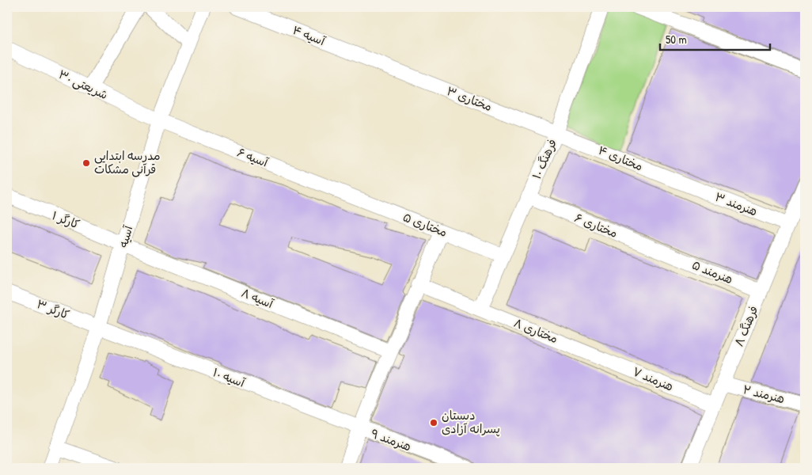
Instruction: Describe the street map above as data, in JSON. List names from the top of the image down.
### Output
{
  "streets": {
    "street": [
      "آسیه ۴",
      "شریعتی ۳۰",
      "مختاری ۳",
      "آسیه ۶",
      "مختاری ۴",
      "فرهنگ ۱۰",
      "هنرمند ۳",
      "کارگر ۱",
      "مختاری ۵",
      "مختاری ۶",
      "آسیه",
      "هنرمند ۵",
      "آسیه ۸",
      "کارگر ۳",
      "فرهنگ ۸",
      "مختاری ۸",
      "آسیه ۱۰",
      "هنرمند ۷",
      "هنرمند ۲",
      "هنرمند ۹"
    ]
  },
  "crossings": [
    ["آسیه ۴", "مختاری ۳"],
    ["شریعتی ۳۰", "آسیه ۶"],
    ["شریعتی ۳۰", "آسیه"],
    ["مختاری ۳", "مختاری ۴"],
    ["مختاری ۳", "فرهنگ ۱۰"],
    ["آسیه ۶", "مختاری ۵"],
    ["آسیه ۶", "آسیه"],
    ["مختاری ۴", "فرهنگ ۱۰"],
    ["مختاری ۴", "هنرمند ۳"],
    ["فرهنگ ۱۰", "مختاری ۵"],
    ["فرهنگ ۱۰", "مختاری ۶"],
    ["فرهنگ ۱۰", "مختاری ۸"],
    ["هنرمند ۳", "فرهنگ ۸"],
    ["کارگر ۱", "آسیه"],
    ["کارگر ۱", "آسیه ۸"],
    ["مختاری ۶", "هنرمند ۵"],
    ["آسیه", "آسیه ۸"],
    ["آسیه", "کارگر ۳"],
    ["آسیه", "آسیه ۱۰"],
    ["هنرمند ۵", "فرهنگ ۸"],
    ["کارگر ۳", "آسیه ۱۰"],
    ["فرهنگ ۸", "هنرمند ۷"],
    ["فرهنگ ۸", "هنرمند ۲"],
    ["مختاری ۸", "هنرمند ۷"],
    ["آسیه ۱۰", "هنرمند ۹"]
  ],
  "places": ["مدرسه ابتدایی قرآنی مشکات", "دبستان پسرانه آزادی"],
  "scale_bar": "50 m"
}
